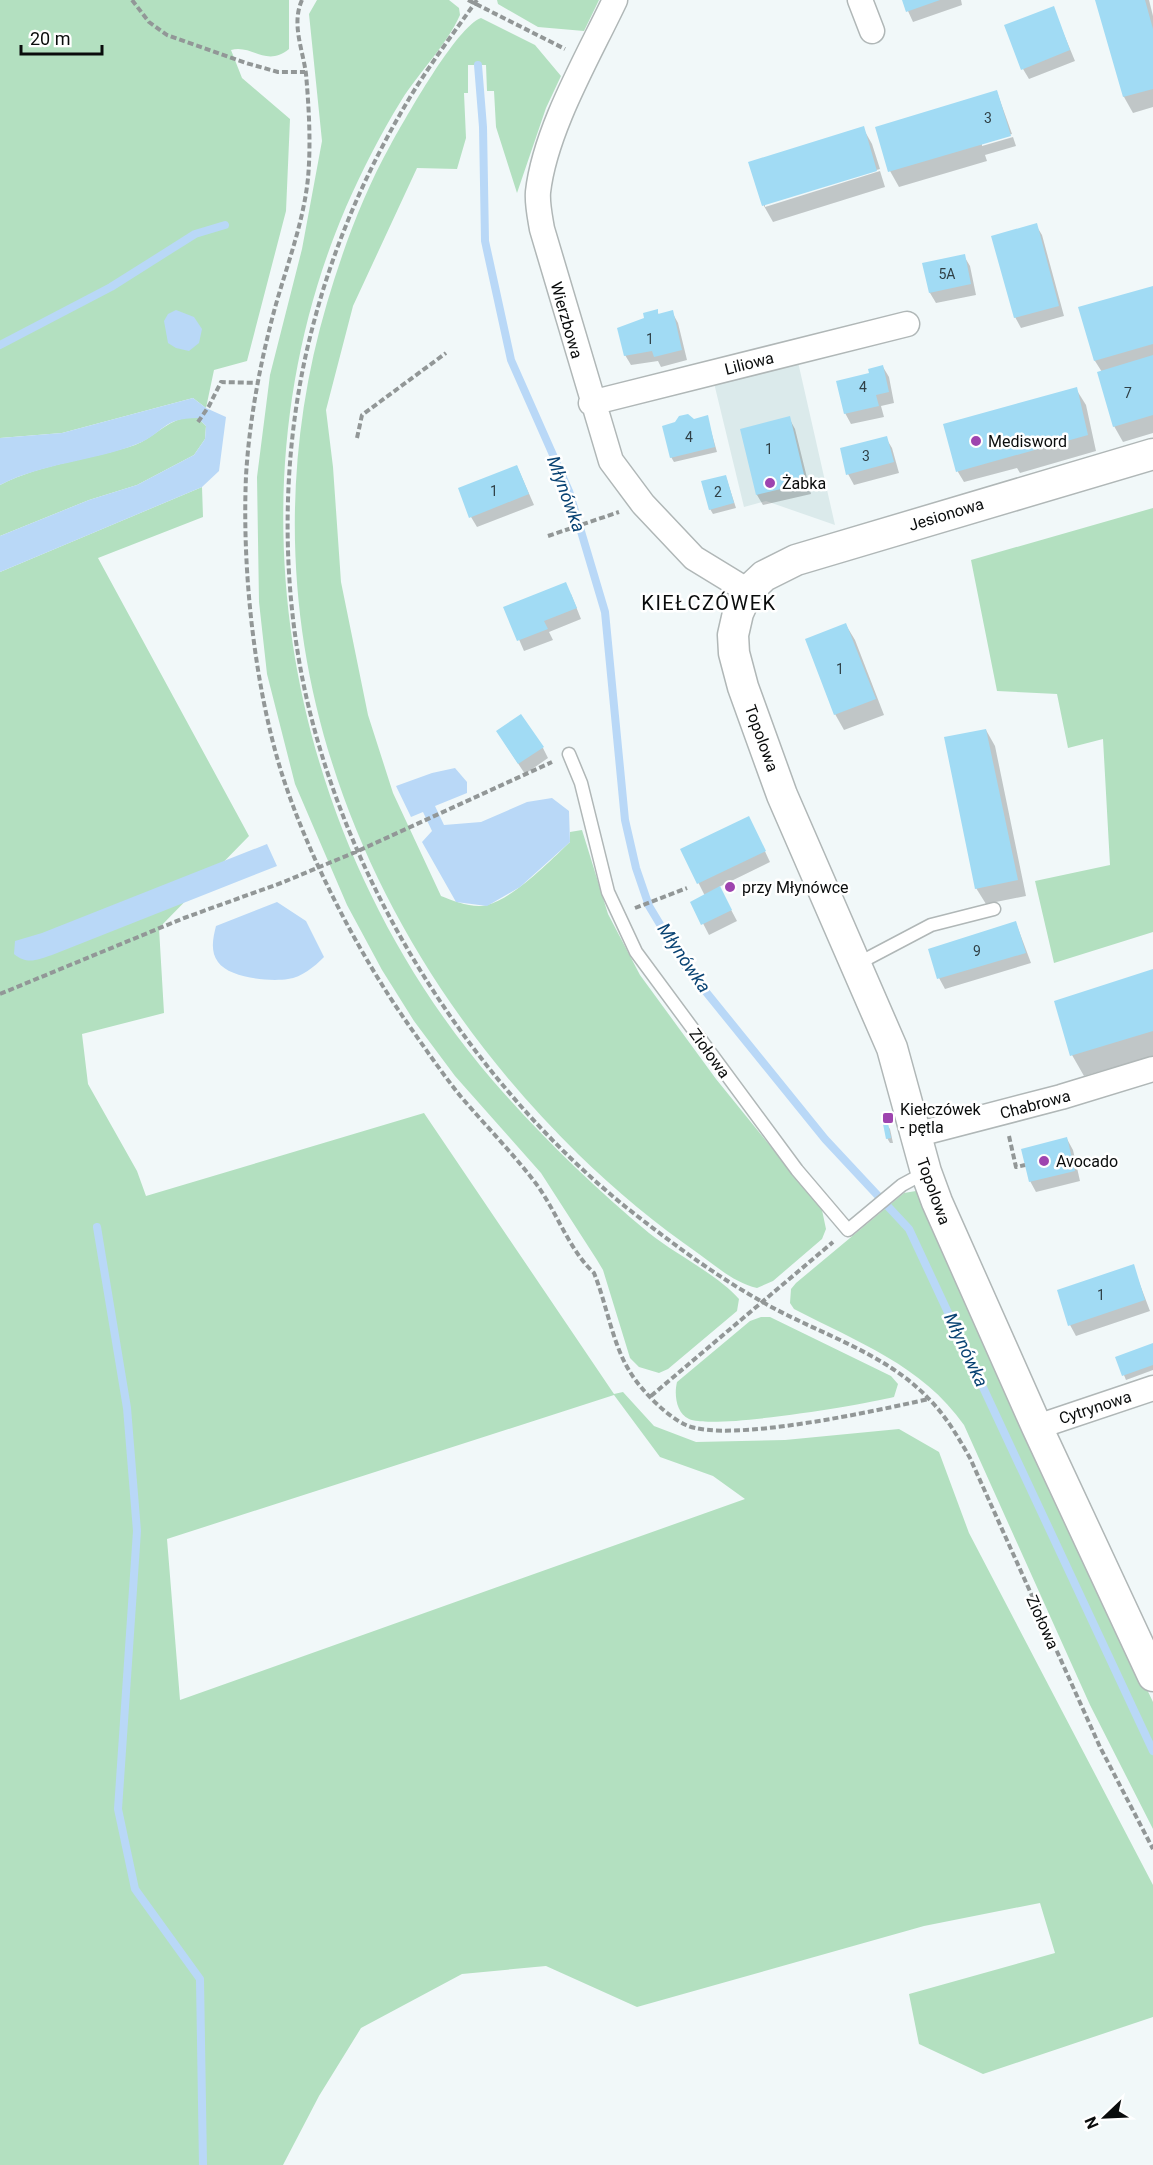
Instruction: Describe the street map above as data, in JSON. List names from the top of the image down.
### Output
{
  "streets": {
    "street": [
      "Wierzbowa",
      "Liliowa",
      "Jesionowa",
      "Topolowa",
      "Chabrowa",
      "Cytrynowa"
    ],
    "lane": ["Ziołowa"]
  },
  "crossings": [
    ["Wierzbowa", "Liliowa"],
    ["Wierzbowa", "Jesionowa"],
    ["Wierzbowa", "Topolowa"],
    ["Jesionowa", "Topolowa"],
    ["Topolowa", "Chabrowa"],
    ["Topolowa", "Cytrynowa"]
  ],
  "districts": ["KIEŁCZÓWEK"],
  "water": ["Młynówka"],
  "places": {
    "other": [
      "Medisword",
      "Żabka",
      "przy Młynówce",
      "Avocado"
    ],
    "transit": ["Kiełczówek - pętla"]
  },
  "house_numbers": [
    "3",
    "5A",
    "1",
    "4",
    "7",
    "4",
    "1",
    "3",
    "1",
    "2",
    "1",
    "9",
    "1"
  ],
  "scale_bar": "20 m",
  "north": "bottom left"
}
